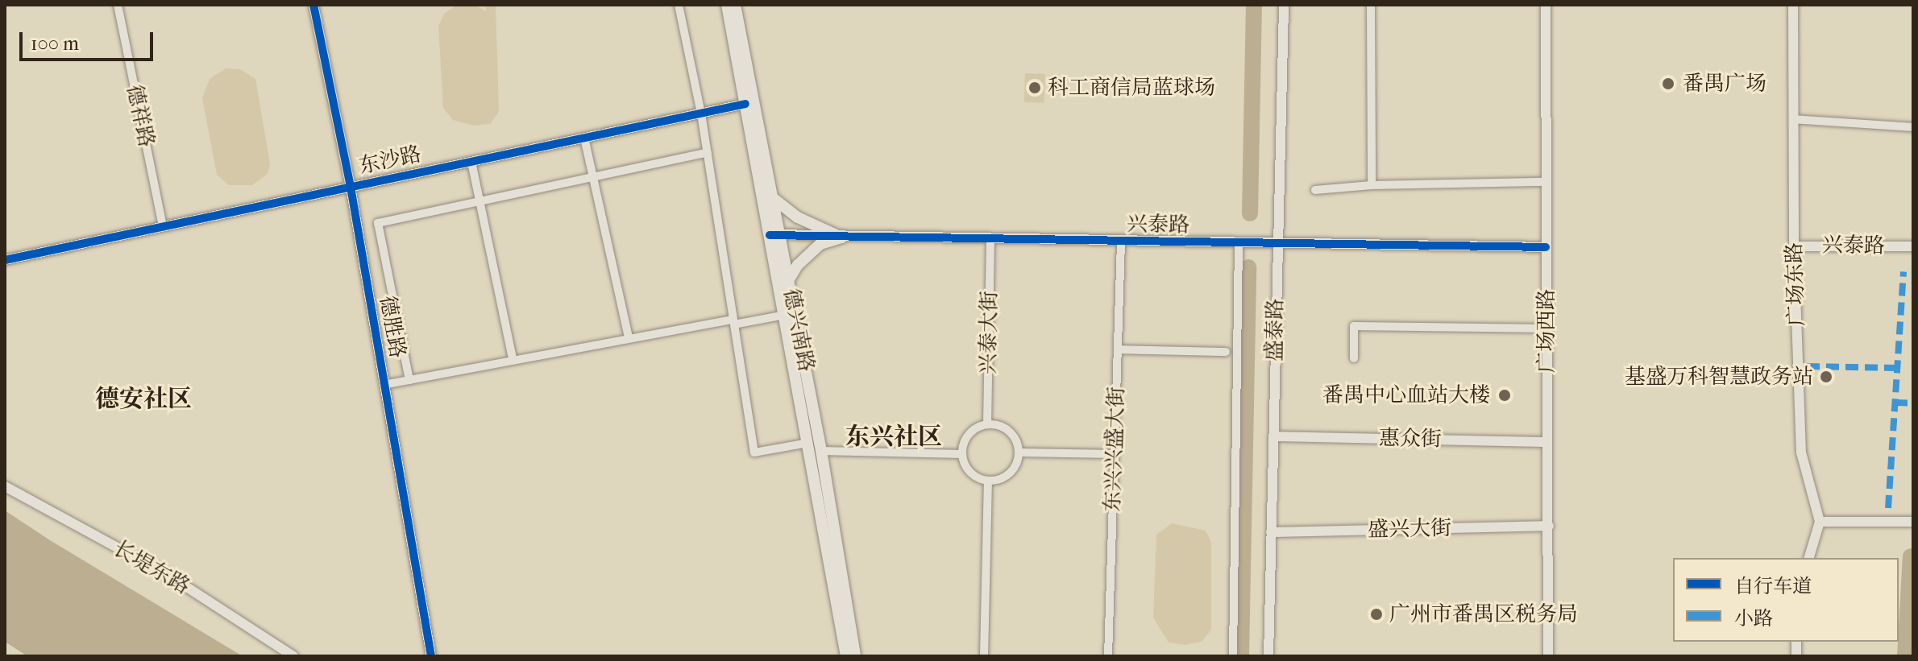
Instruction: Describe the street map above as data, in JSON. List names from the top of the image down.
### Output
{
  "streets": {
    "main road": ["德兴南路"],
    "street": [
      "德祥路",
      "东沙路",
      "兴泰路",
      "广场东路",
      "德胜路",
      "盛泰路",
      "广场西路",
      "兴泰大街",
      "惠众街",
      "东兴兴盛大街",
      "盛兴大街",
      "长堤东路"
    ]
  },
  "crossings": [
    ["德祥路", "东沙路"],
    ["东沙路", "德胜路"],
    ["东沙路", "德兴南路"],
    ["兴泰路", "广场东路"],
    ["兴泰路", "德兴南路"],
    ["兴泰路", "盛泰路"],
    ["兴泰路", "广场西路"],
    ["兴泰路", "兴泰大街"],
    ["兴泰路", "东兴兴盛大街"],
    ["盛泰路", "惠众街"],
    ["盛泰路", "盛兴大街"],
    ["广场西路", "惠众街"],
    ["广场西路", "盛兴大街"]
  ],
  "districts": ["德安社区", "东兴社区"],
  "places": [
    "番禺广场",
    "科工商信局蓝球场",
    "基盛万科智慧政务站",
    "番禺中心血站大楼",
    "广州市番禺区税务局"
  ],
  "legend": ["自行车道", "小路"],
  "scale_bar": "100 m"
}
